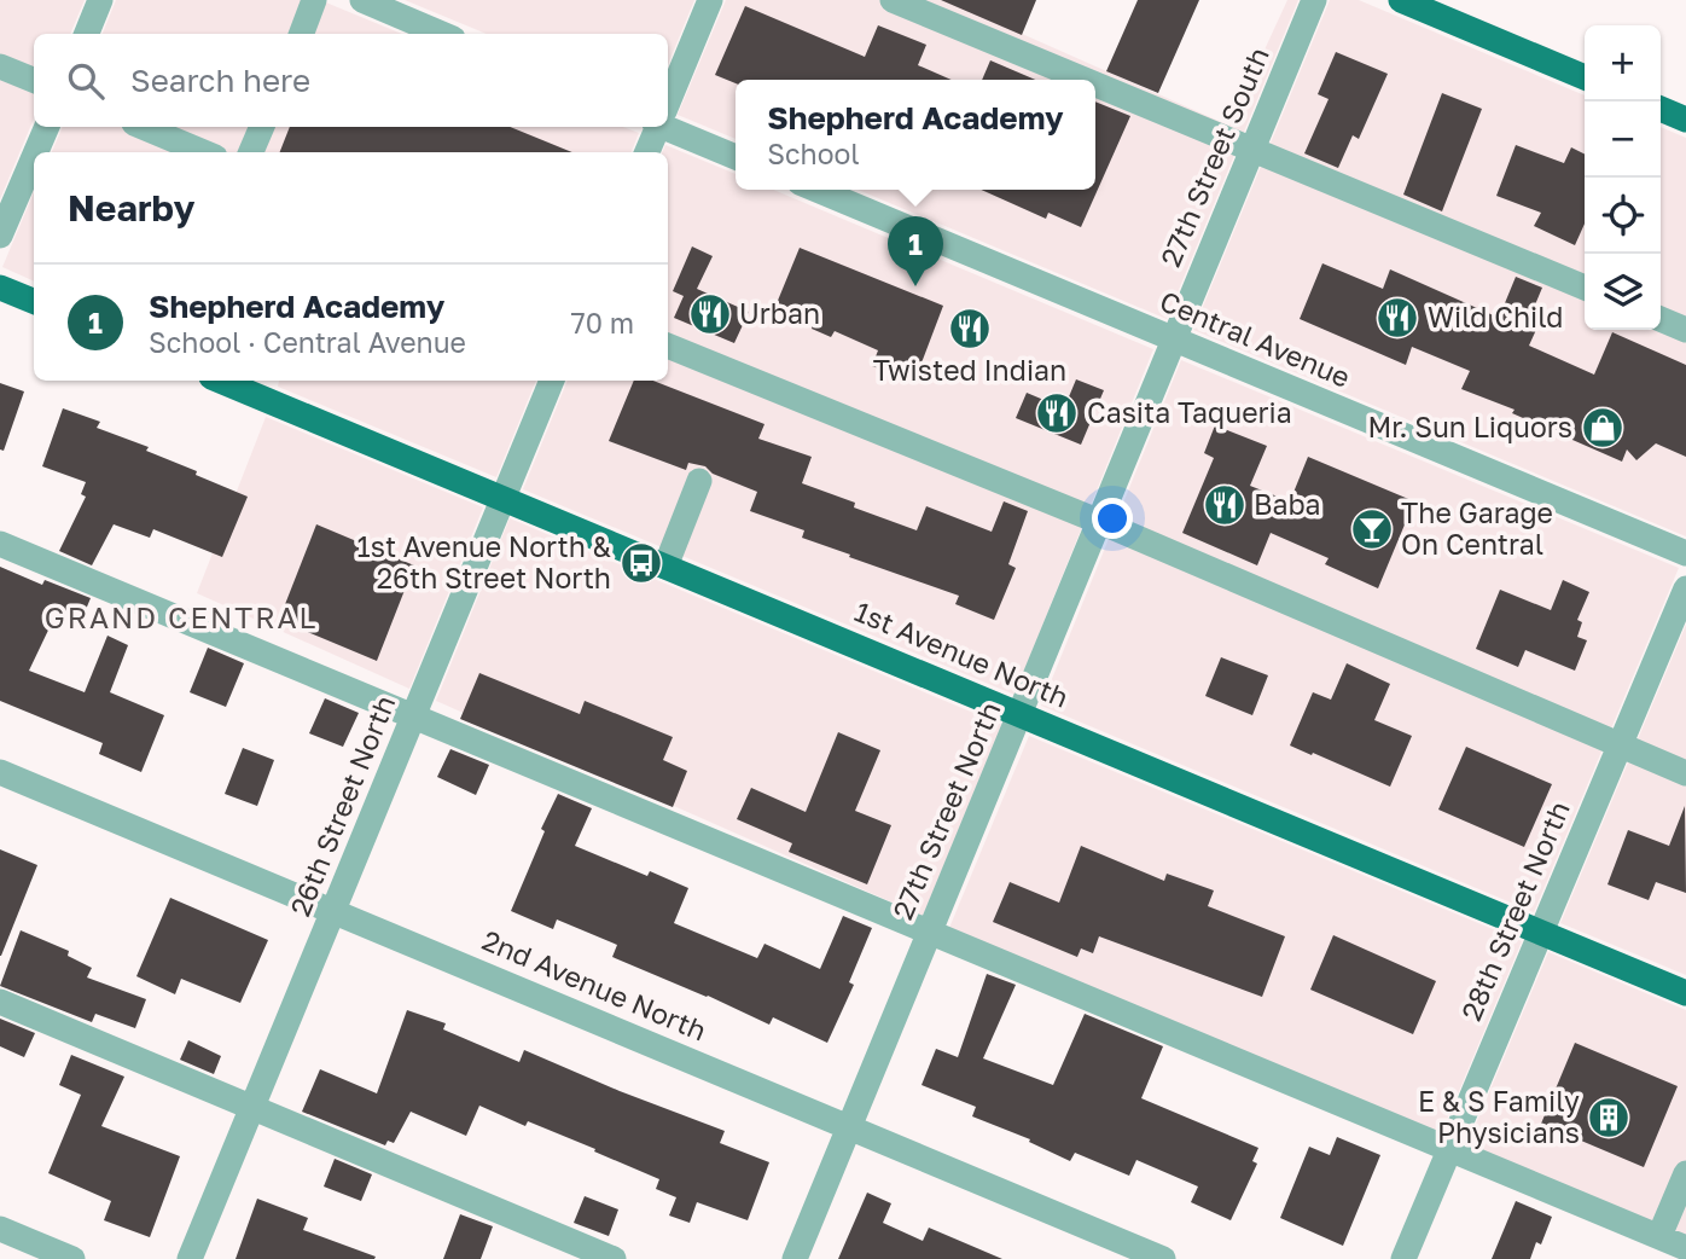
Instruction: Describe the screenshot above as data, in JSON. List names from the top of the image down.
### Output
{
  "streets": {
    "main road": ["1st Avenue North"],
    "street": [
      "27th Street South",
      "Central Avenue",
      "26th Street North",
      "27th Street North",
      "28th Street North",
      "2nd Avenue North"
    ]
  },
  "crossings": [
    ["27th Street South", "Central Avenue"],
    ["27th Street South", "27th Street North"],
    ["Central Avenue", "27th Street North"],
    ["1st Avenue North", "26th Street North"],
    ["1st Avenue North", "27th Street North"],
    ["1st Avenue North", "28th Street North"],
    ["26th Street North", "2nd Avenue North"],
    ["27th Street North", "2nd Avenue North"]
  ],
  "districts": ["GRAND CENTRAL"],
  "places": {
    "restaurant": [
      "Urban",
      "Wild Child",
      "Twisted Indian",
      "Casita Taqueria",
      "Baba"
    ],
    "shop": ["Mr. Sun Liquors"],
    "bar": ["The Garage On Central"],
    "bus stop": ["1st Avenue North & 26th Street North"],
    "building": ["E & S Family Physicians"]
  },
  "page": {
    "map_buttons": ["+", "−"],
    "search": "Search here",
    "popup": ["Shepherd Academy", "School"],
    "heading": "Nearby",
    "pins": "1",
    "list": [
      {
        "mark": "1",
        "name": "Shepherd Academy",
        "note": "School · Central Avenue",
        "value": "70 m"
      }
    ]
  }
}
